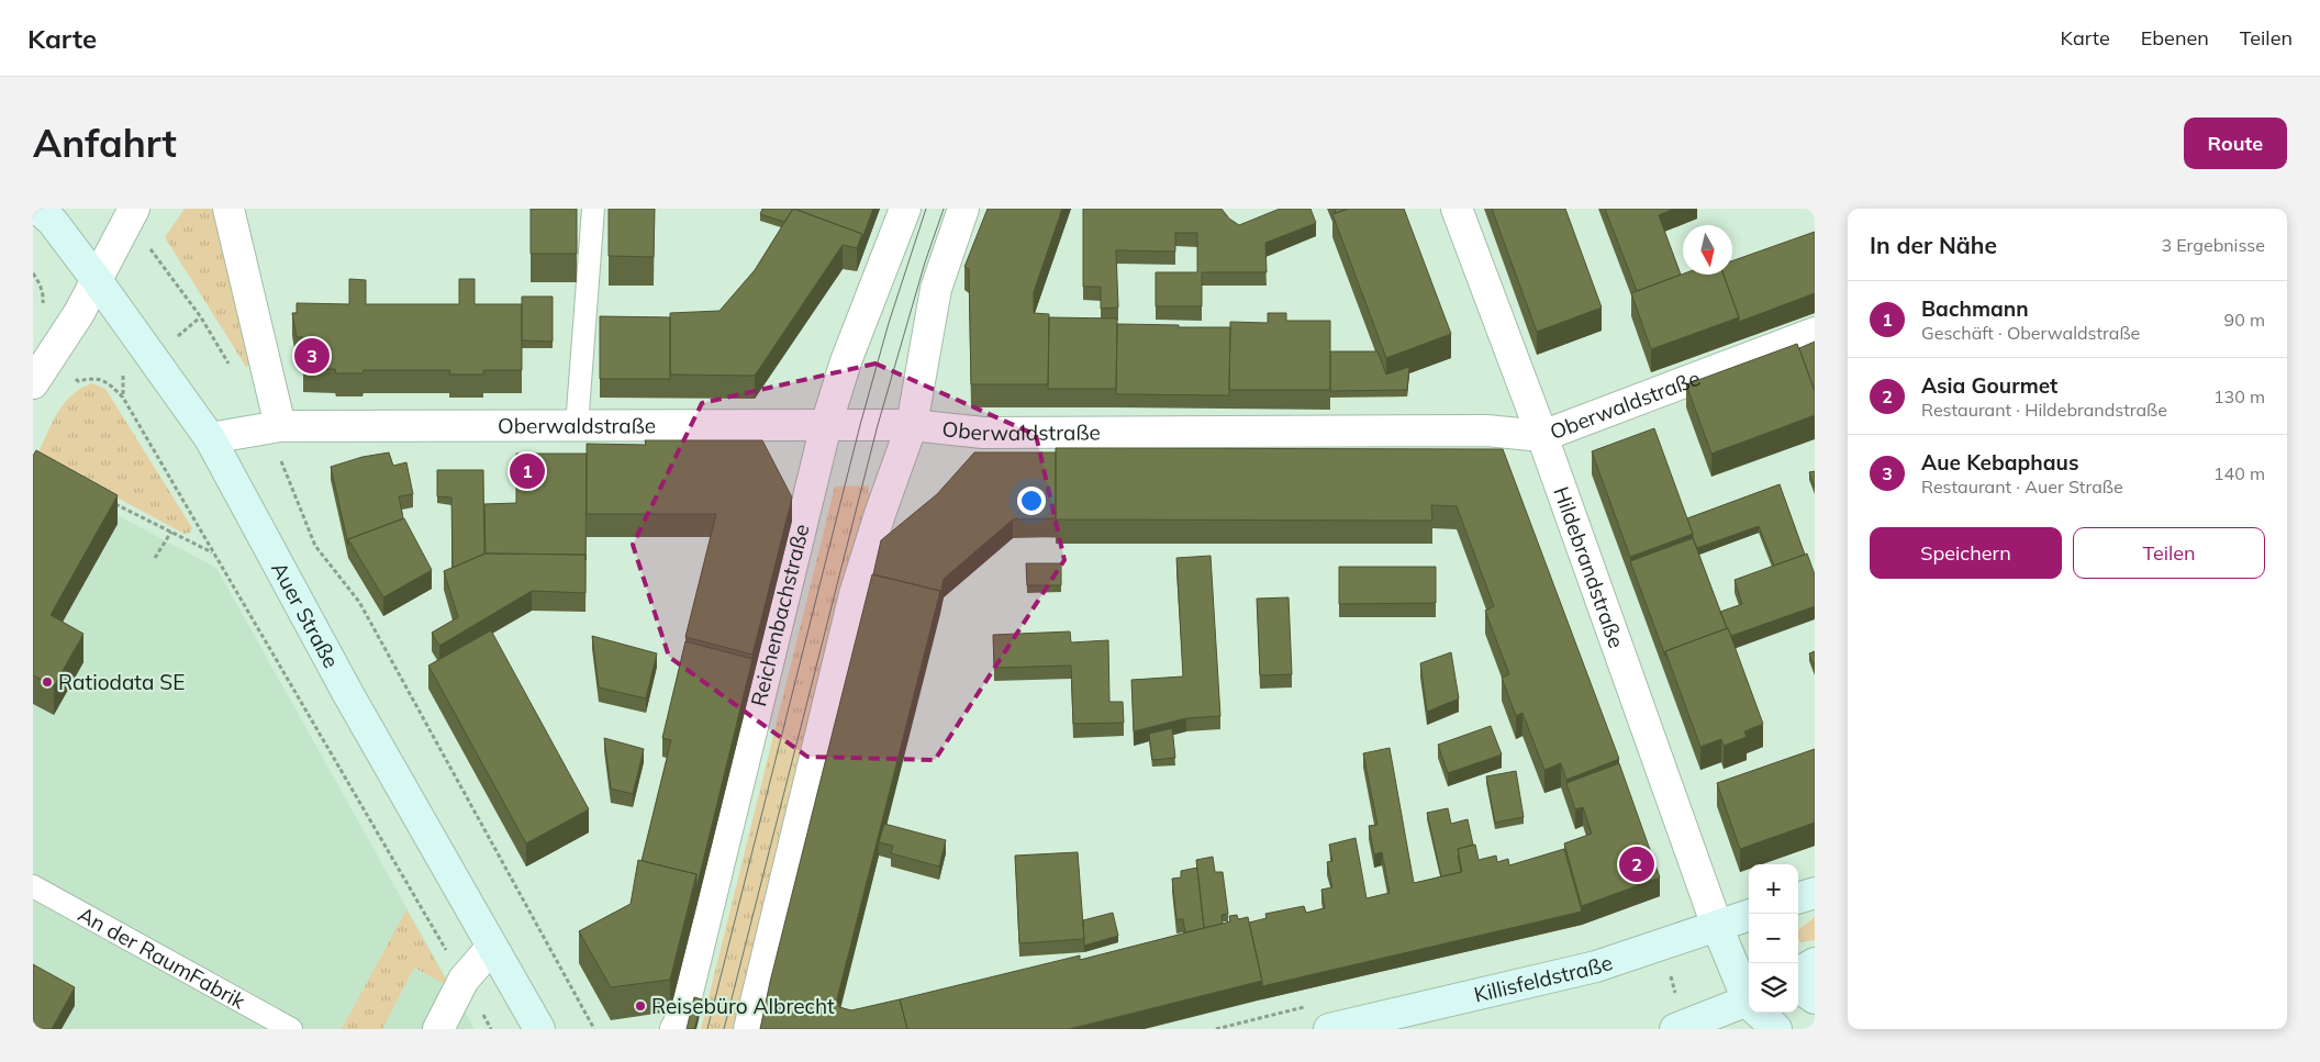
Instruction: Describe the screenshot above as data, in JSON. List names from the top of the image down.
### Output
{
  "streets": {
    "main road": ["Auer Straße", "Killisfeldstraße"],
    "street": ["Oberwaldstraße", "Hildebrandstraße", "Reichenbachstraße"],
    "lane": ["An der RaumFabrik"]
  },
  "crossings": [
    ["Oberwaldstraße", "Hildebrandstraße"],
    ["Oberwaldstraße", "Auer Straße"],
    ["Oberwaldstraße", "Reichenbachstraße"],
    ["Hildebrandstraße", "Killisfeldstraße"]
  ],
  "places": ["Ratiodata SE", "Reisebüro Albrecht"],
  "north": "bottom",
  "page": {
    "header": "Karte",
    "nav": ["Karte", "Ebenen", "Teilen"],
    "buttons": [
      "Route",
      ["Speichern", "Teilen"]
    ],
    "title": "Anfahrt",
    "heading": ["In der Nähe", "3 Ergebnisse"],
    "list": [
      {
        "mark": "1",
        "name": "Bachmann",
        "note": "Geschäft · Oberwaldstraße",
        "value": "90 m"
      },
      {
        "mark": "2",
        "name": "Asia Gourmet",
        "note": "Restaurant · Hildebrandstraße",
        "value": "130 m"
      },
      {
        "mark": "3",
        "name": "Aue Kebaphaus",
        "note": "Restaurant · Auer Straße",
        "value": "140 m"
      }
    ],
    "pins": ["3", "1", "2"],
    "map_buttons": ["+", "−"]
  }
}
